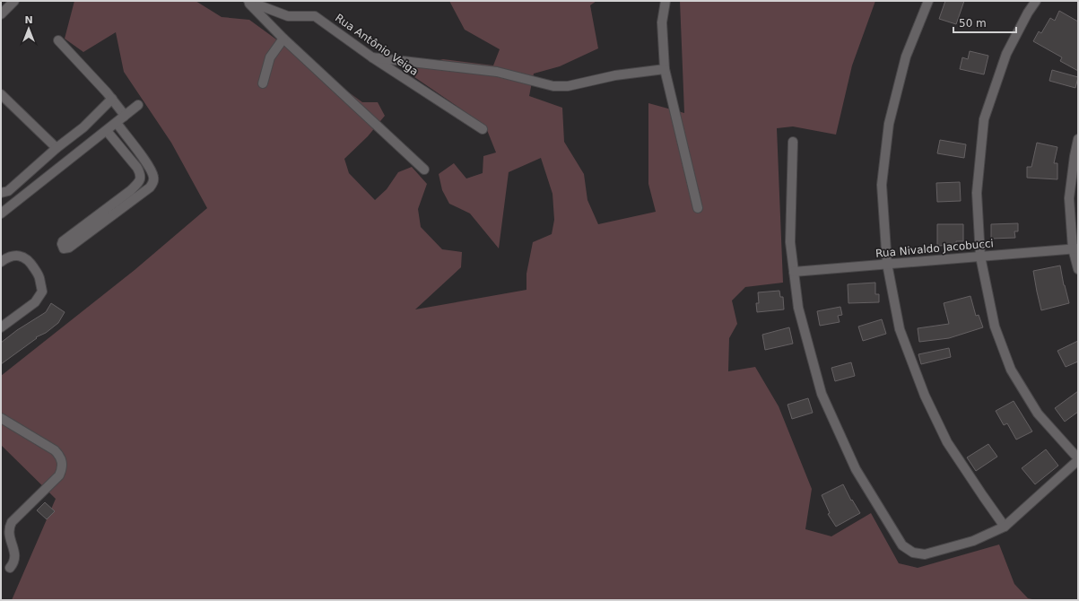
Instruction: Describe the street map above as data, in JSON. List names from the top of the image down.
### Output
{
  "streets": {
    "street": ["Rua Antônio Veiga", "Rua Nivaldo Jacobucci"]
  },
  "scale_bar": "50 m",
  "north": "top"
}
